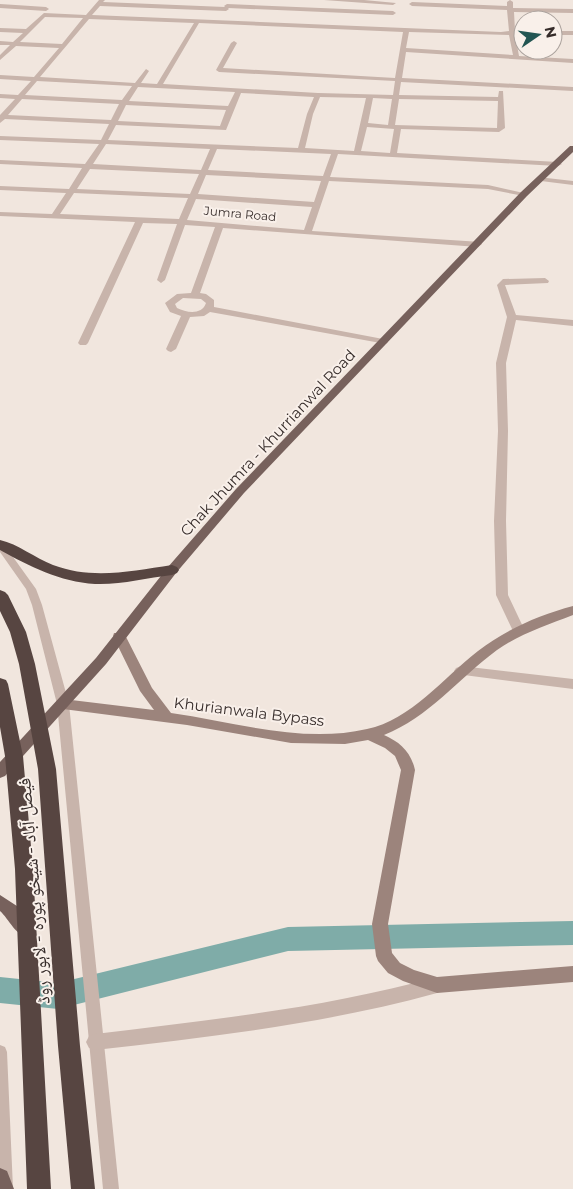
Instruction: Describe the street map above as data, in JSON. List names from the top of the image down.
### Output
{
  "streets": {
    "highway": ["فیصل آباد - شیخو پورہ - لاہور روڈ"],
    "main road": ["Chak Jhumra - Khurrianwal Road", "Khurianwala Bypass"],
    "street": ["Jumra Road"]
  },
  "crossings": [
    ["Jumra Road", "Chak Jhumra - Khurrianwal Road"],
    ["Chak Jhumra - Khurrianwal Road", "Khurianwala Bypass"],
    ["Chak Jhumra - Khurrianwal Road", "فیصل آباد - شیخو پورہ - لاہور روڈ"]
  ],
  "north": "right"
}
